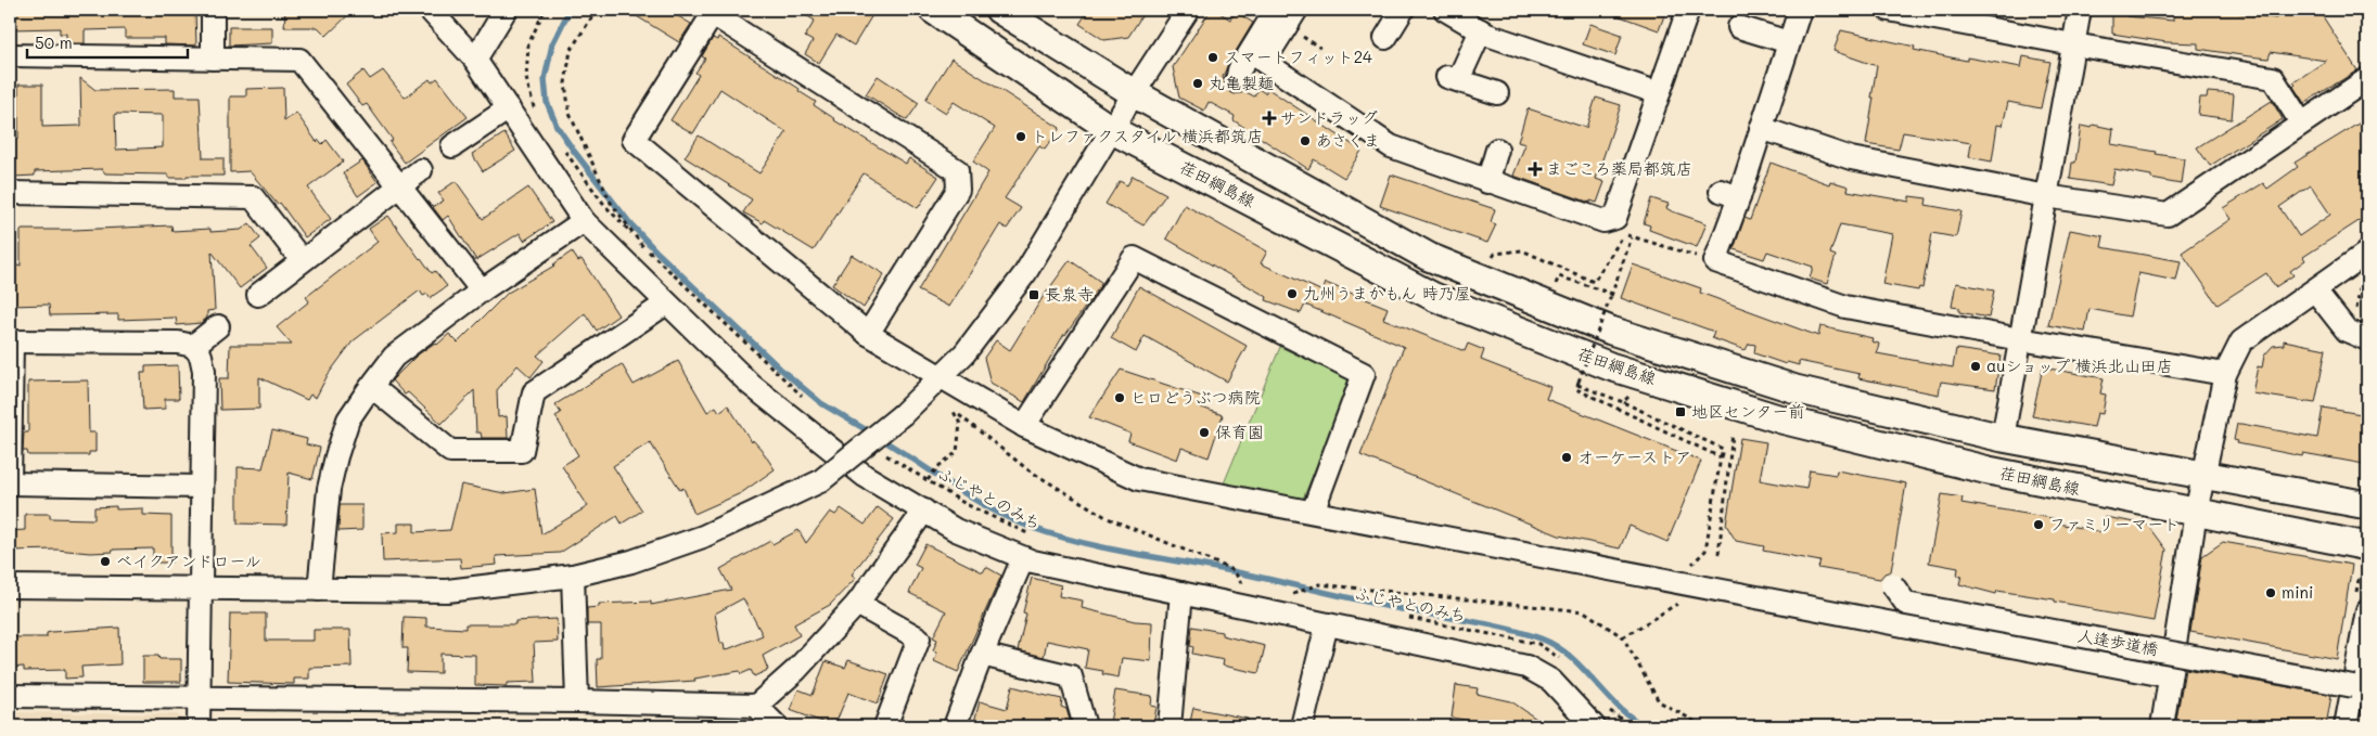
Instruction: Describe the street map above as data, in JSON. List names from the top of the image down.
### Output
{
  "streets": {
    "main road": ["荏田綱島線"],
    "street": ["人逢歩道橋"],
    "path": ["ふじやとのみち"]
  },
  "places": {
    "other": [
      "スマートフィット24",
      "丸亀製麺",
      "トレファクスタイル 横浜都筑店",
      "あさくま",
      "九州うまかもん 時乃屋",
      "auショップ 横浜北山田店",
      "ヒロどうぶつ病院",
      "保育園",
      "オーケーストア",
      "ファミリーマート",
      "ベイクアンドロール",
      "mini"
    ],
    "health": ["サンドラッグ", "まごころ薬局都筑店"],
    "transit": ["長泉寺", "地区センター前"]
  },
  "scale_bar": "50 m"
}
